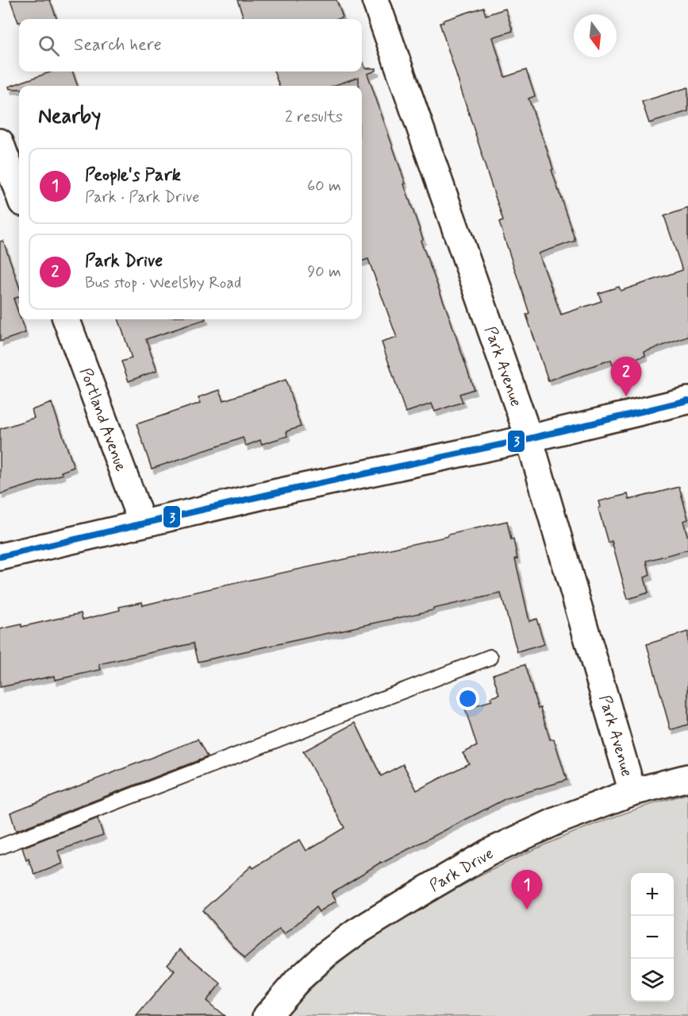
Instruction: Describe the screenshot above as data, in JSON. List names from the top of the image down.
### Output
{
  "streets": {
    "main road": ["Park Avenue", "Portland Avenue", "Park Drive"]
  },
  "crossings": [
    ["Park Avenue", "Park Drive"]
  ],
  "lines": ["transit line 3"],
  "north": "bottom",
  "page": {
    "search": "Search here",
    "heading": ["Nearby", "2 results"],
    "list": [
      {
        "mark": "1",
        "name": "People's Park",
        "note": "Park · Park Drive",
        "value": "60 m"
      },
      {
        "mark": "2",
        "name": "Park Drive",
        "note": "Bus stop · Weelsby Road",
        "value": "90 m"
      }
    ],
    "pins": ["2", "1"],
    "map_buttons": ["+", "−"]
  }
}
